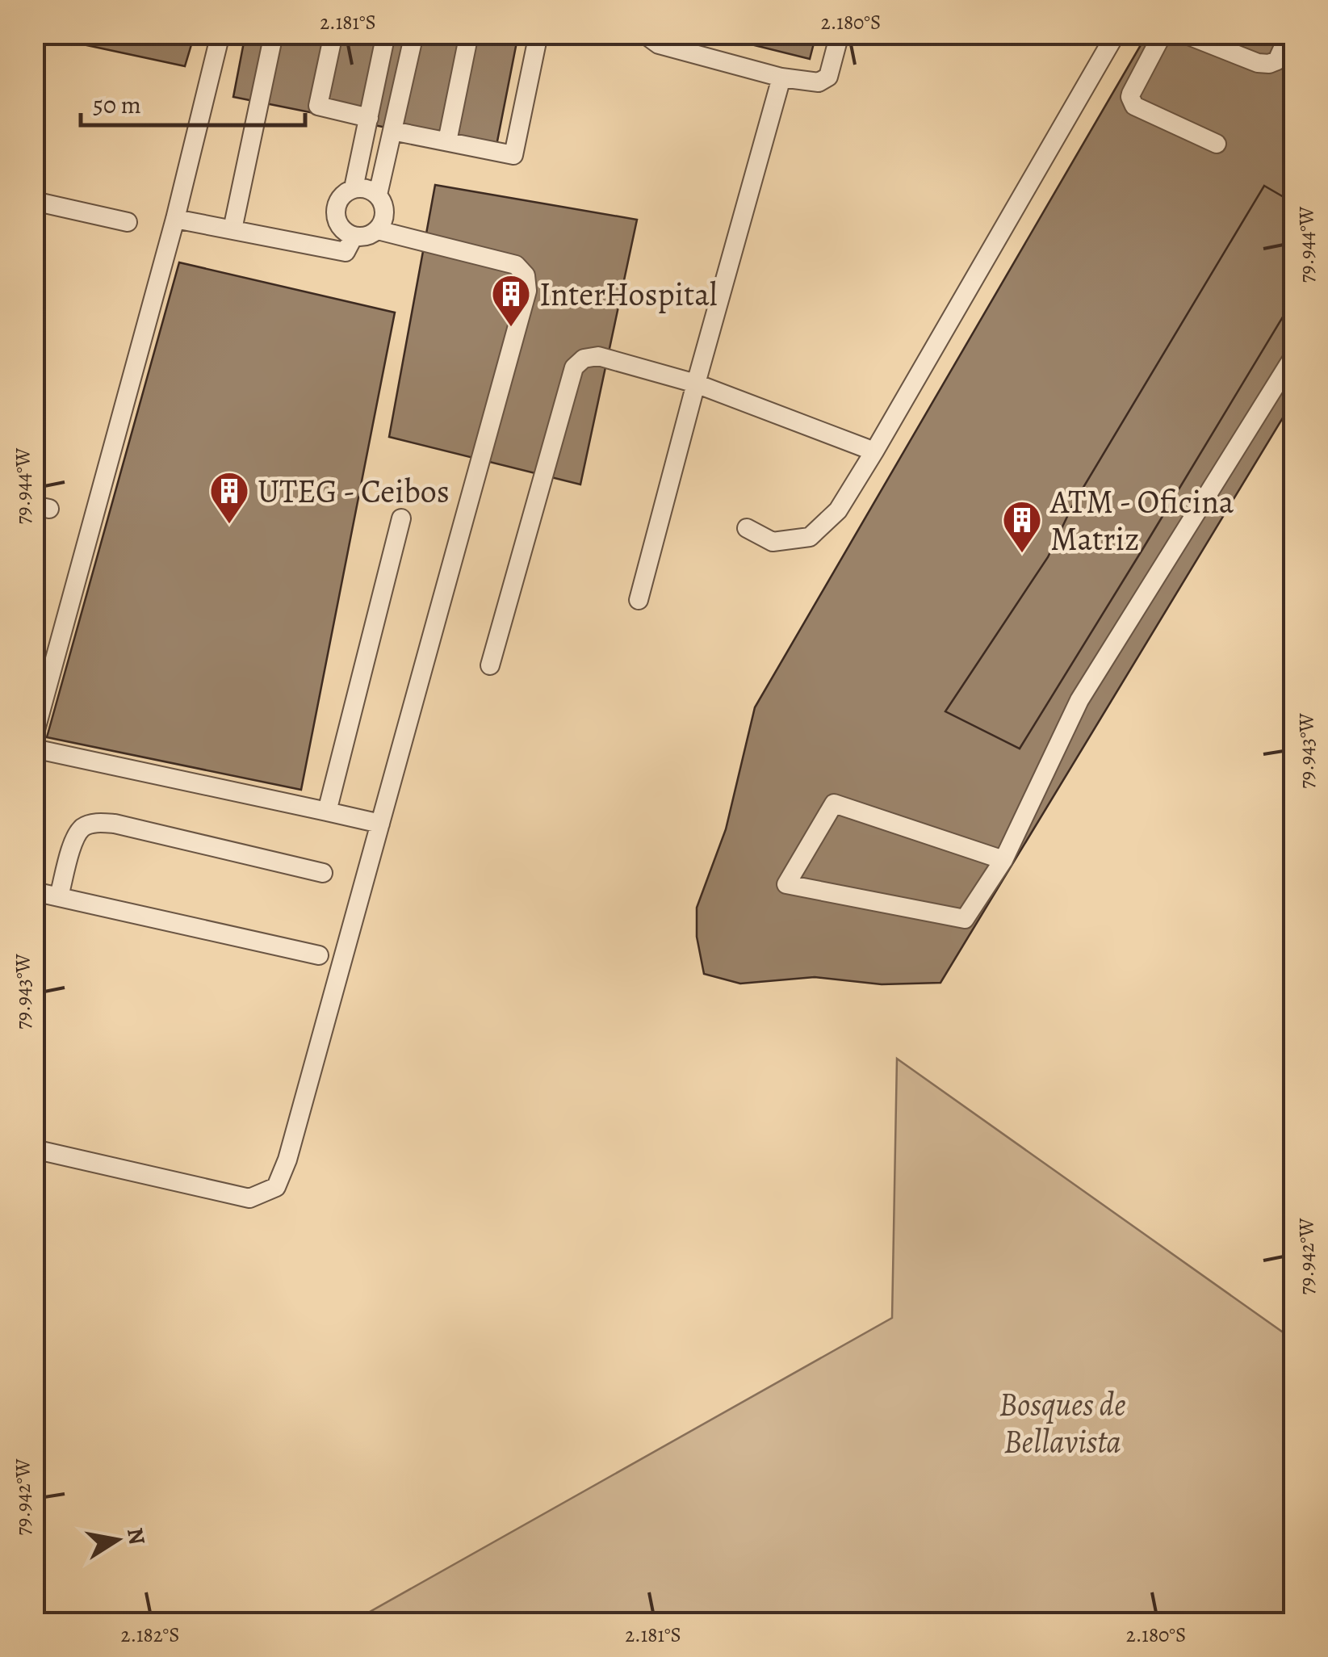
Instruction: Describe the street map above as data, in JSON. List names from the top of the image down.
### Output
{
  "parks": ["Bosques de Bellavista"],
  "places": {
    "building": ["InterHospital", "UTEG - Ceibos", "ATM - Oficina Matriz"]
  },
  "scale_bar": "50 m",
  "north": "right",
  "coordinates": [
    "2.181°S",
    "2.180°S",
    "79.944°W",
    "79.943°W",
    "79.942°W",
    "2.182°S"
  ]
}
